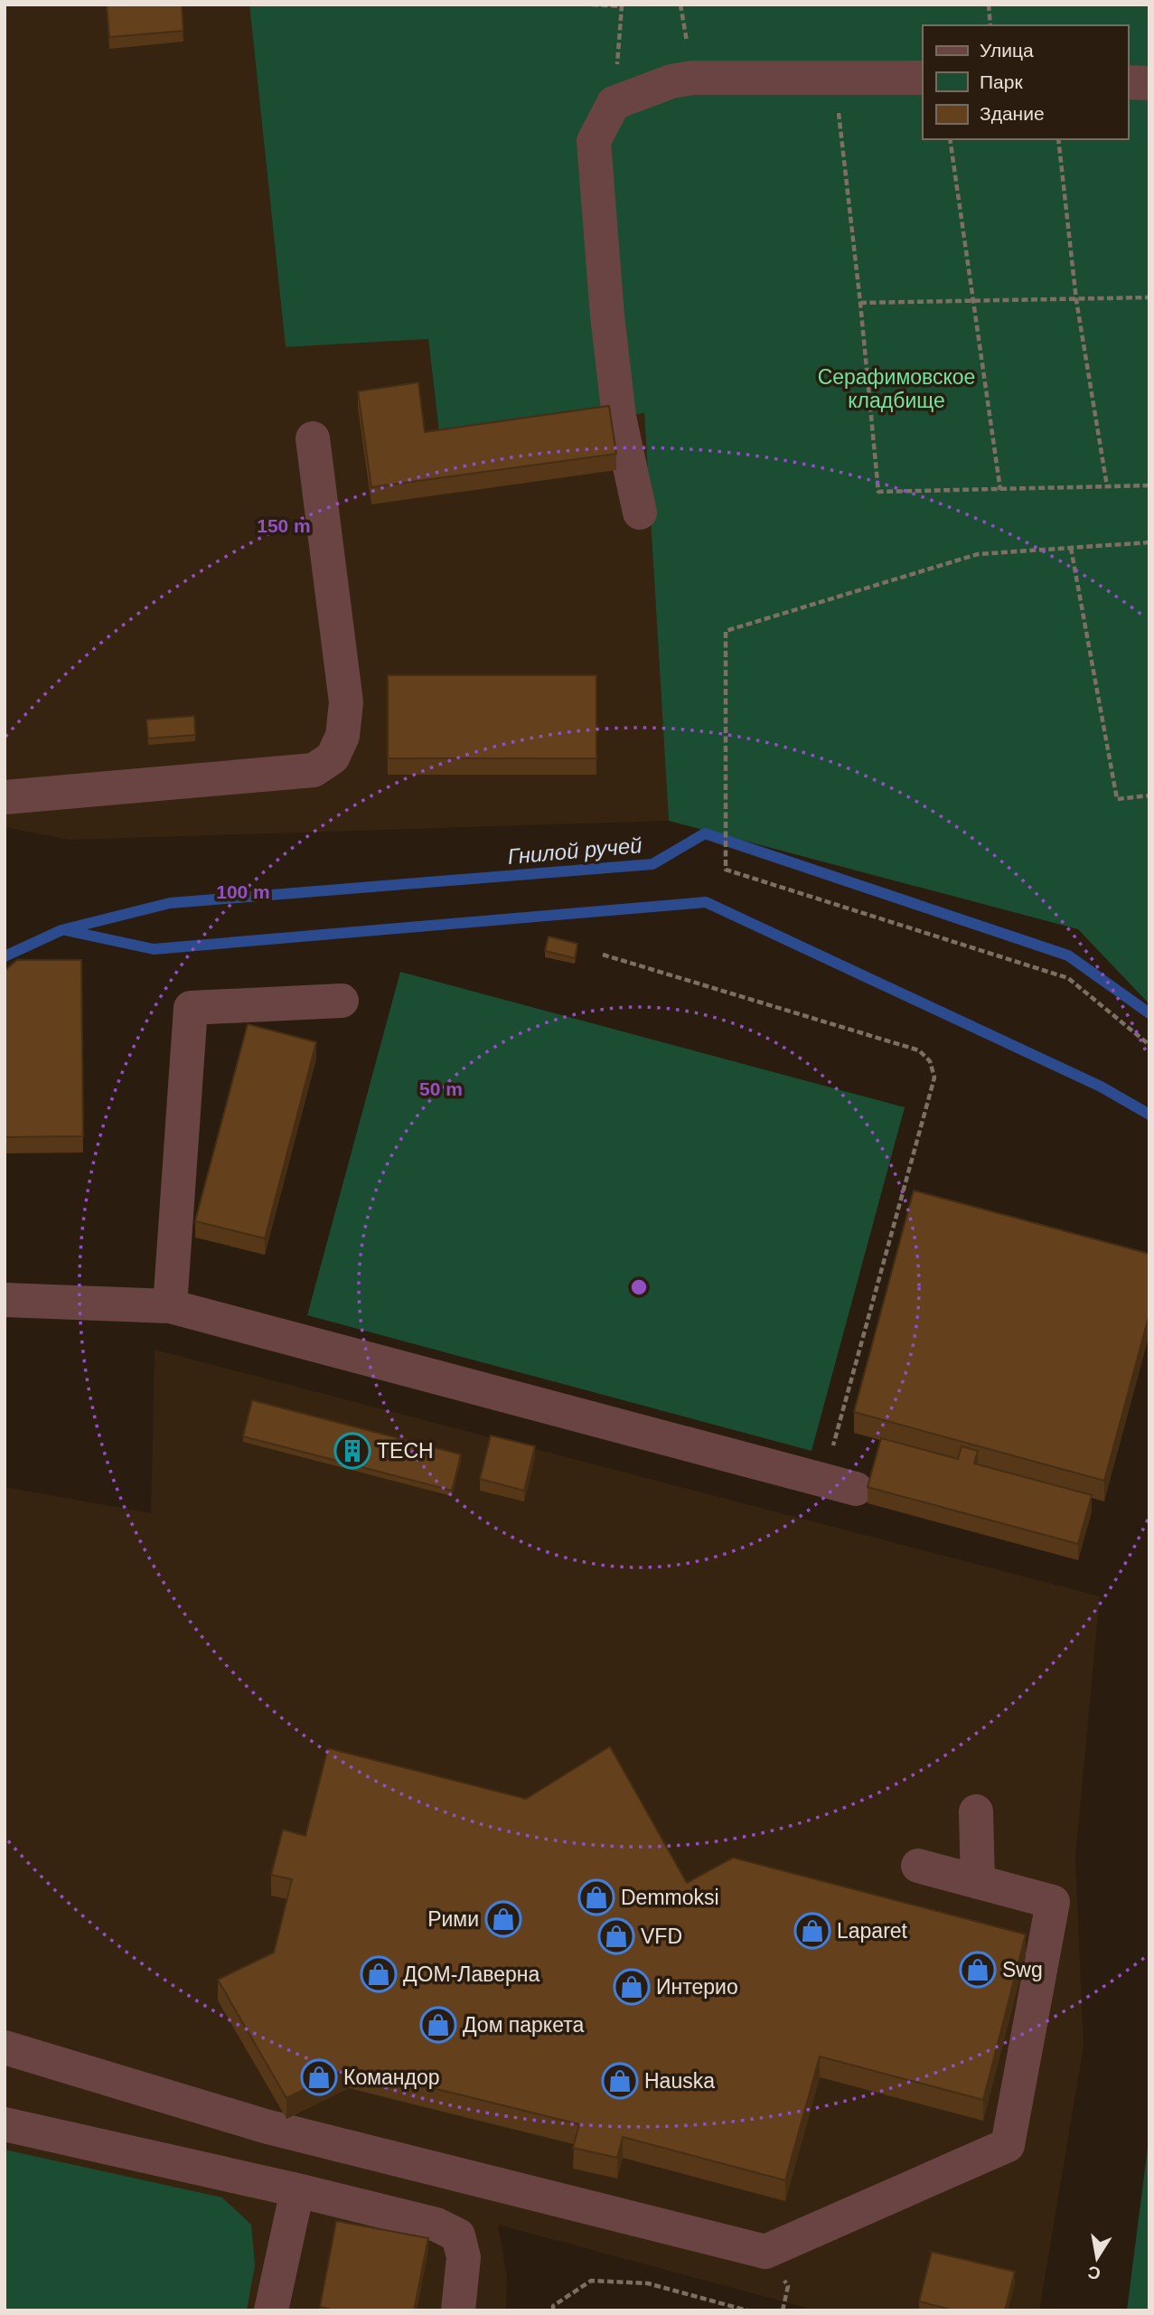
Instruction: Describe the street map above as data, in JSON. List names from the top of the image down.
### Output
{
  "water": ["Гнилой ручей"],
  "parks": ["Серафимовское кладбище"],
  "places": {
    "building": ["TECH"],
    "shop": [
      "Demmoksi",
      "Рими",
      "Laparet",
      "VFD",
      "Swg",
      "ДОМ-Лаверна",
      "Интерио",
      "Дом паркета",
      "Командор",
      "Hauska"
    ]
  },
  "legend": ["Улица", "Парк", "Здание"],
  "north": "bottom",
  "rings": ["150 m", "100 m", "50 m"]
}
